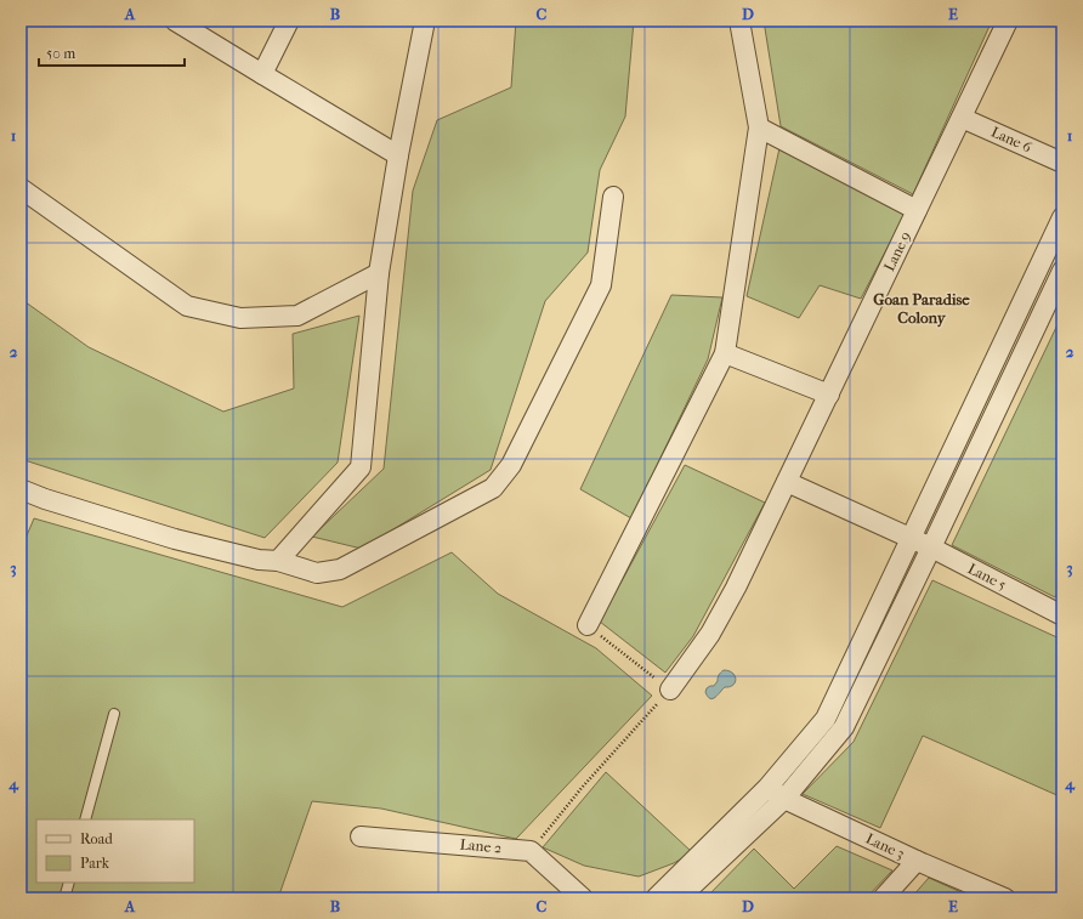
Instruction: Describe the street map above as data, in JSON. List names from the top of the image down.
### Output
{
  "streets": {
    "street": [
      "Lane 6",
      "Lane 9",
      "Lane 5",
      "Lane 2",
      "Lane 3"
    ]
  },
  "crossings": [
    ["Lane 6", "Lane 9"]
  ],
  "districts": ["Goan Paradise Colony"],
  "legend": ["Road", "Park"],
  "scale_bar": "50 m",
  "grid": {
    "columns": [
      "A",
      "B",
      "C",
      "D",
      "E"
    ],
    "rows": [
      "1",
      "2",
      "3",
      "4"
    ]
  }
}
